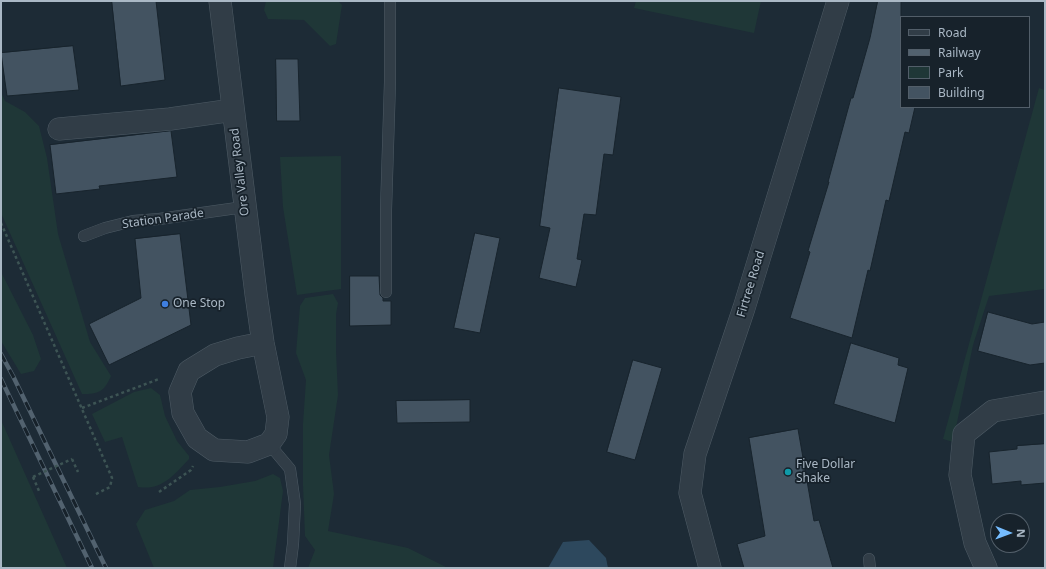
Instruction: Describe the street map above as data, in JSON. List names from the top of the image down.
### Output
{
  "streets": {
    "street": ["Ore Valley Road", "Firtree Road"],
    "lane": ["Station Parade"]
  },
  "crossings": [
    ["Ore Valley Road", "Station Parade"]
  ],
  "places": ["One Stop", "Five Dollar Shake"],
  "legend": [
    "Road",
    "Railway",
    "Park",
    "Building"
  ],
  "north": "right"
}
